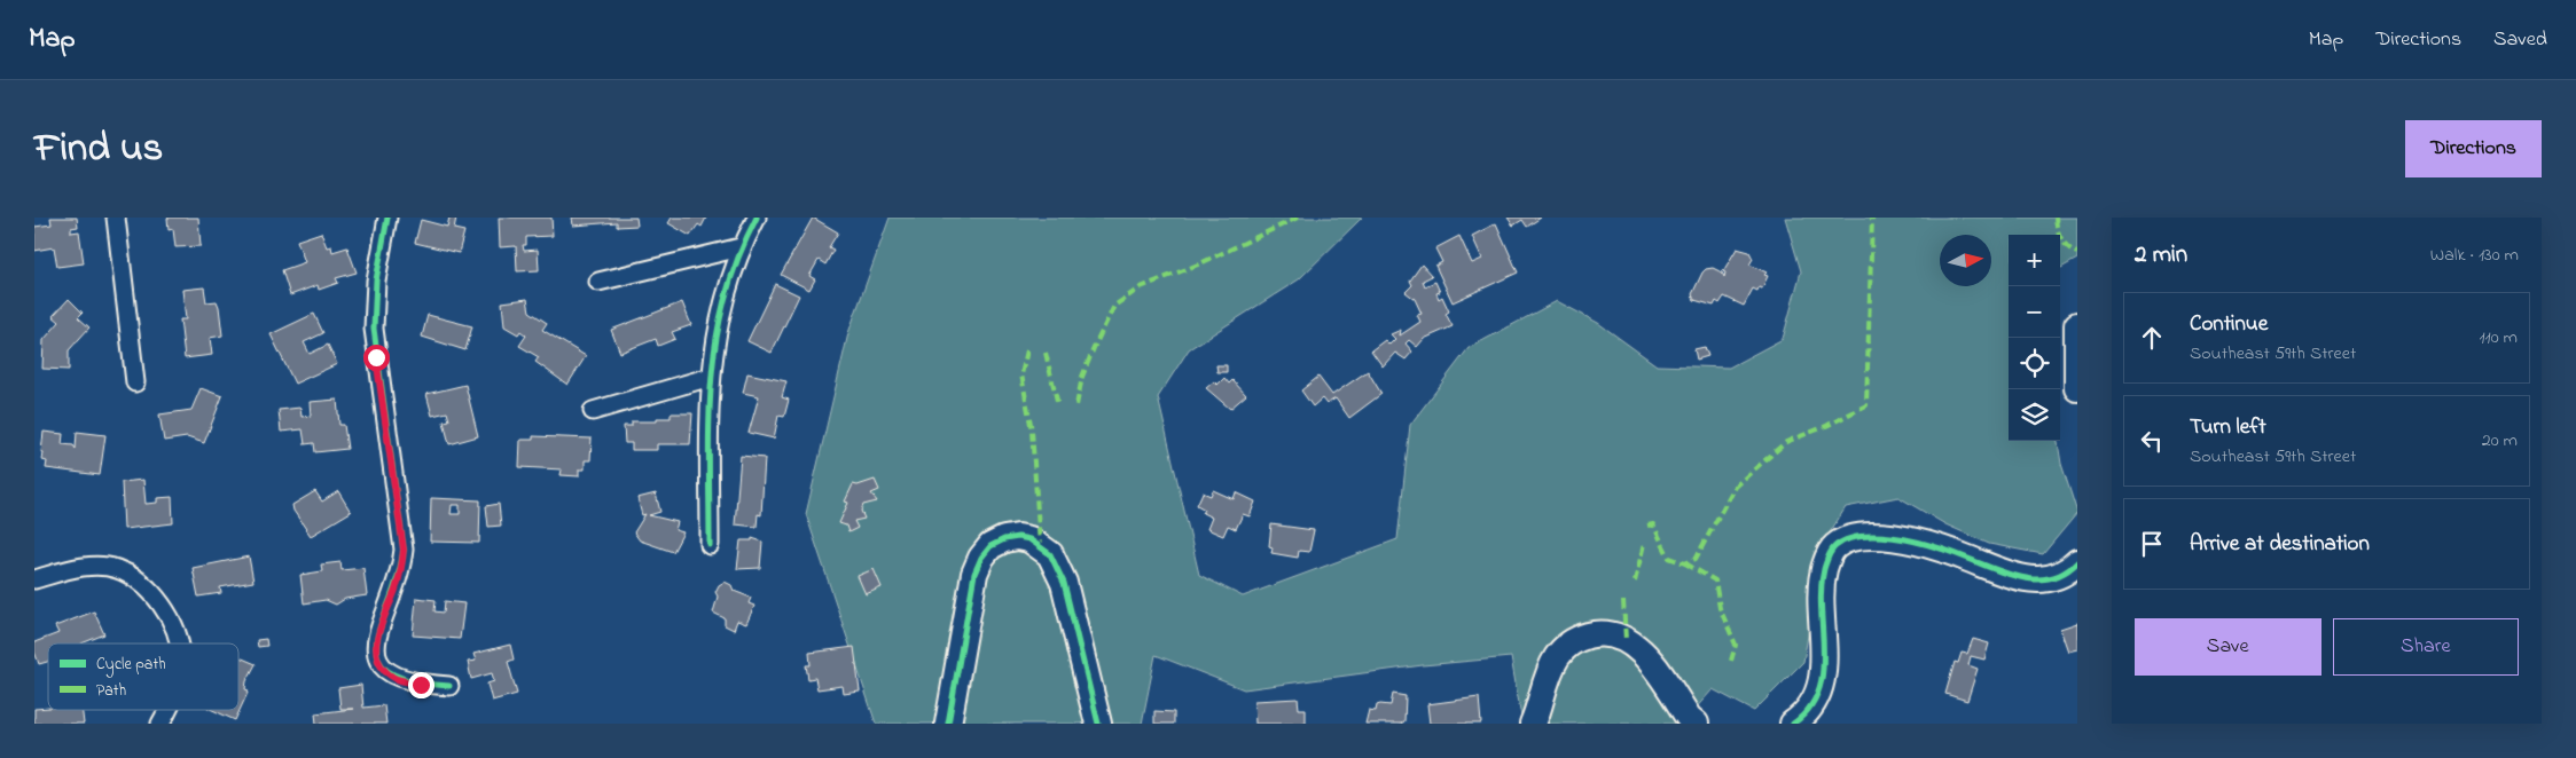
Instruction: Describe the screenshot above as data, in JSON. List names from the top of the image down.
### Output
{
  "legend": ["Cycle path", "Path"],
  "north": "right",
  "page": {
    "header": "Map",
    "nav": ["Map", "Directions", "Saved"],
    "title": "Find us",
    "buttons": [
      "Directions",
      ["Save", "Share"]
    ],
    "heading": ["2 min", "Walk · 130 m"],
    "map_buttons": ["+", "−"],
    "list": [
      ["Continue", "Southeast 59th Street", "110 m"],
      ["Turn left", "Southeast 59th Street", "20 m"],
      "Arrive at destination"
    ]
  }
}
